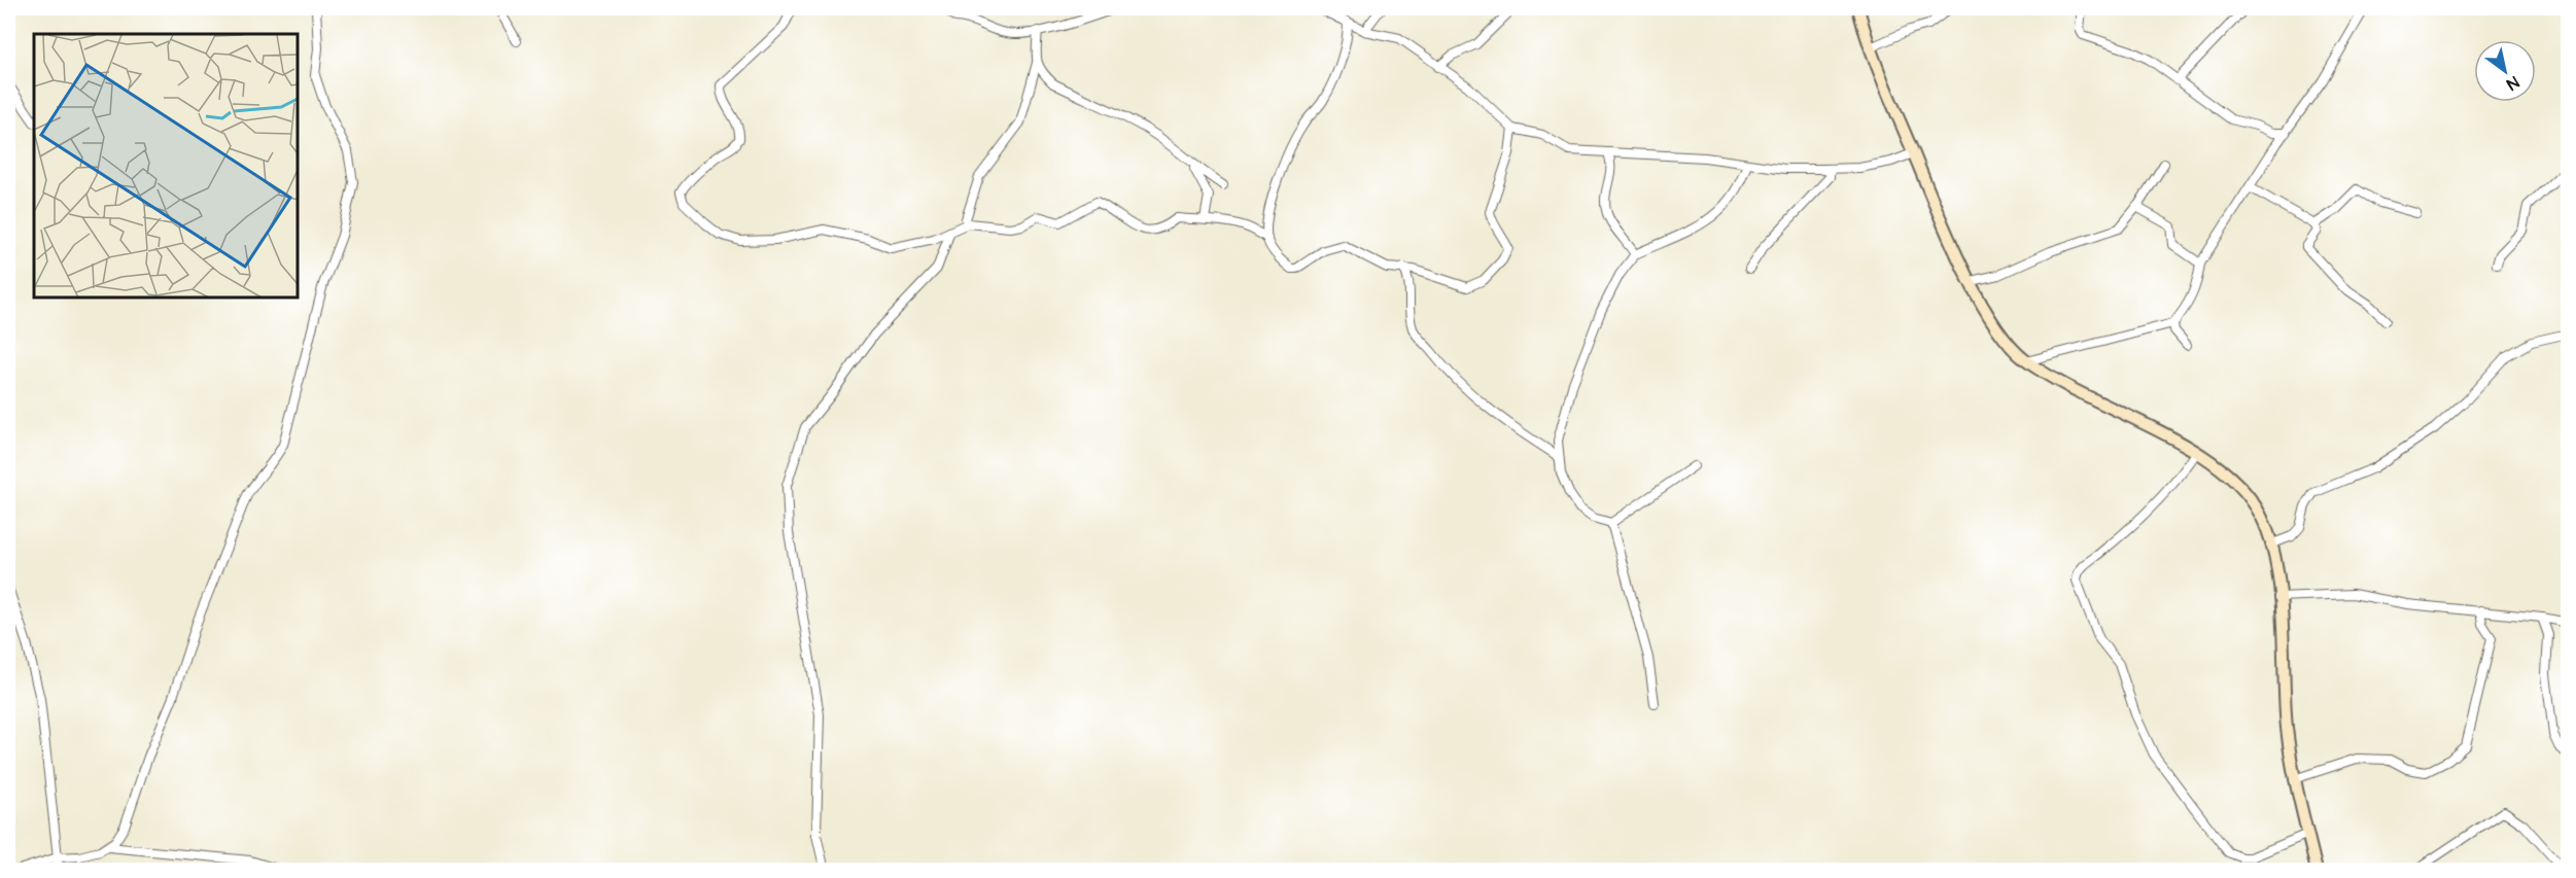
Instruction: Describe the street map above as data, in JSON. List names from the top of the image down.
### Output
{
  "north": "bottom right"
}
